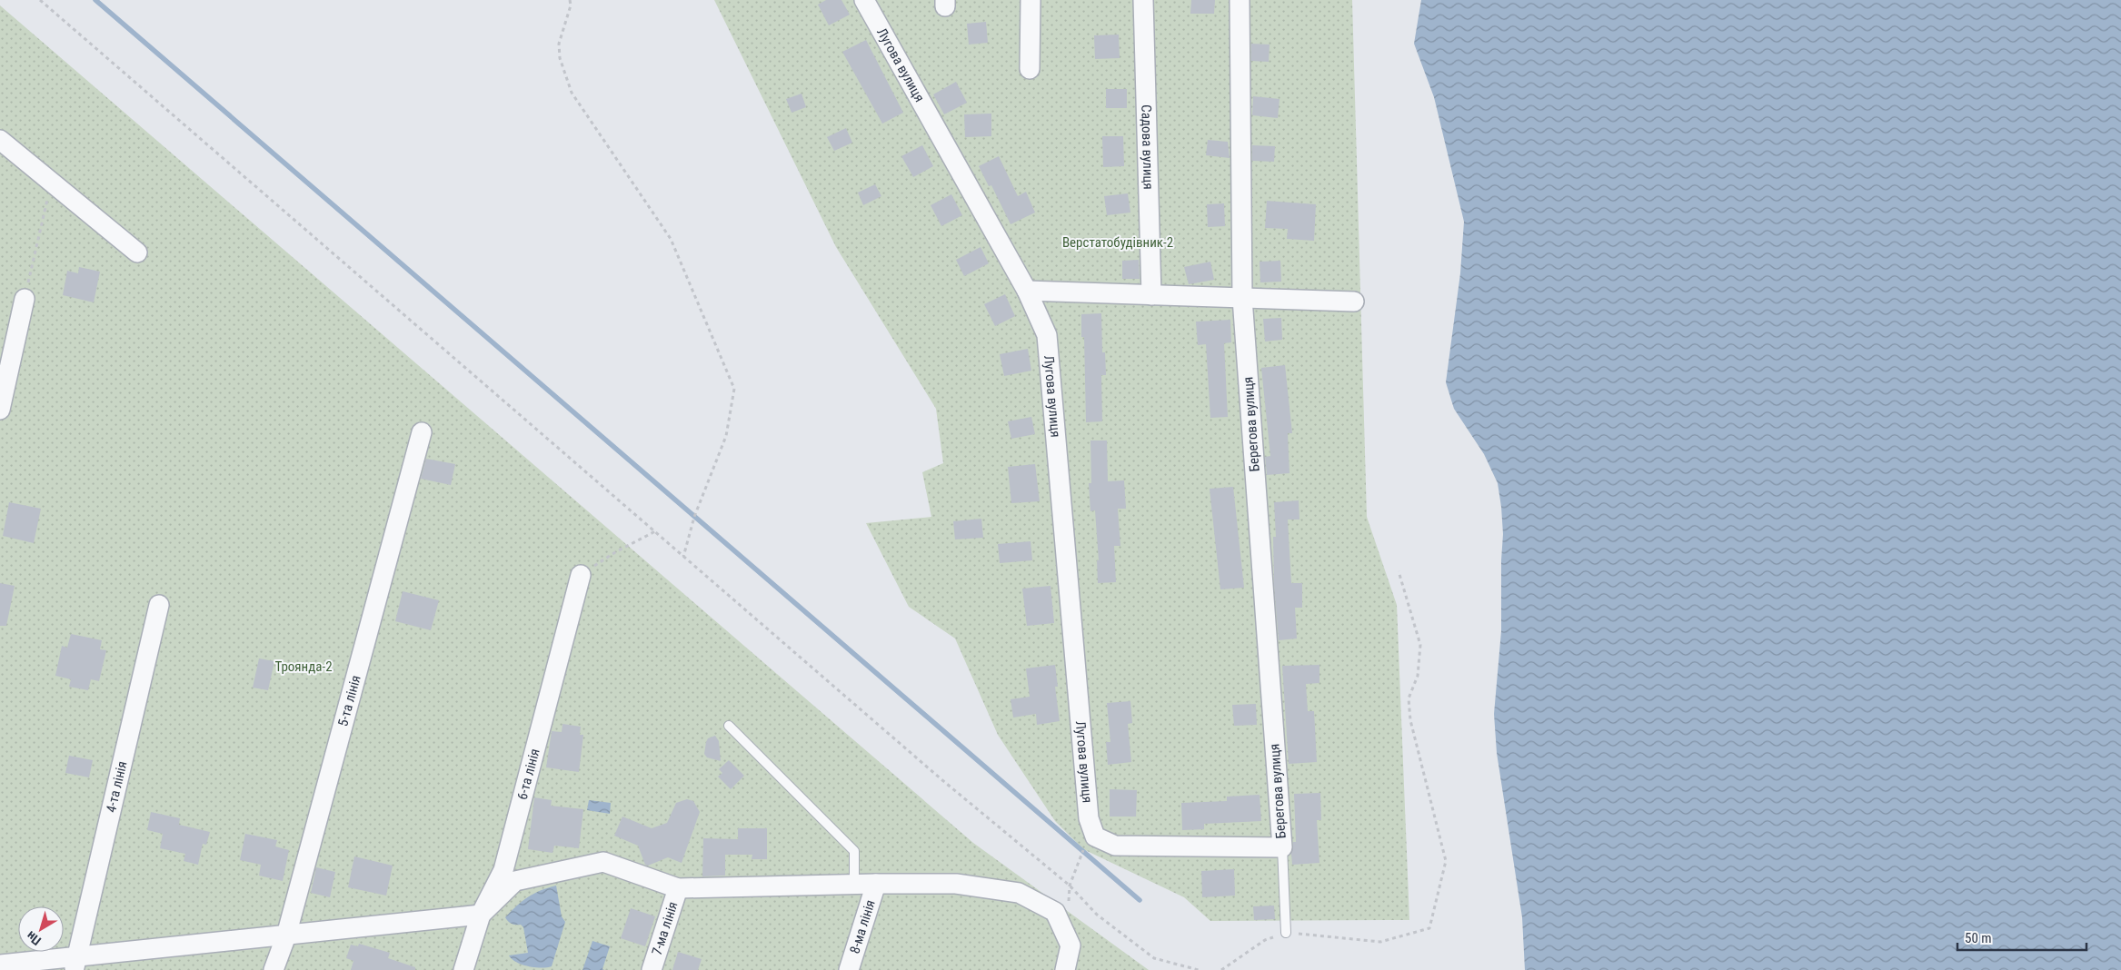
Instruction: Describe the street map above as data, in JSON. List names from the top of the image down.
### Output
{
  "streets": {
    "street": [
      "Лугова вулиця",
      "Садова вулиця",
      "Берегова вулиця",
      "5-та лінія",
      "6-та лінія",
      "4-та лінія",
      "8-ма лінія",
      "7-ма лінія"
    ]
  },
  "parks": ["Верстатобудівник-2", "Троянда-2"],
  "scale_bar": "50 m",
  "north": "bottom left"
}
